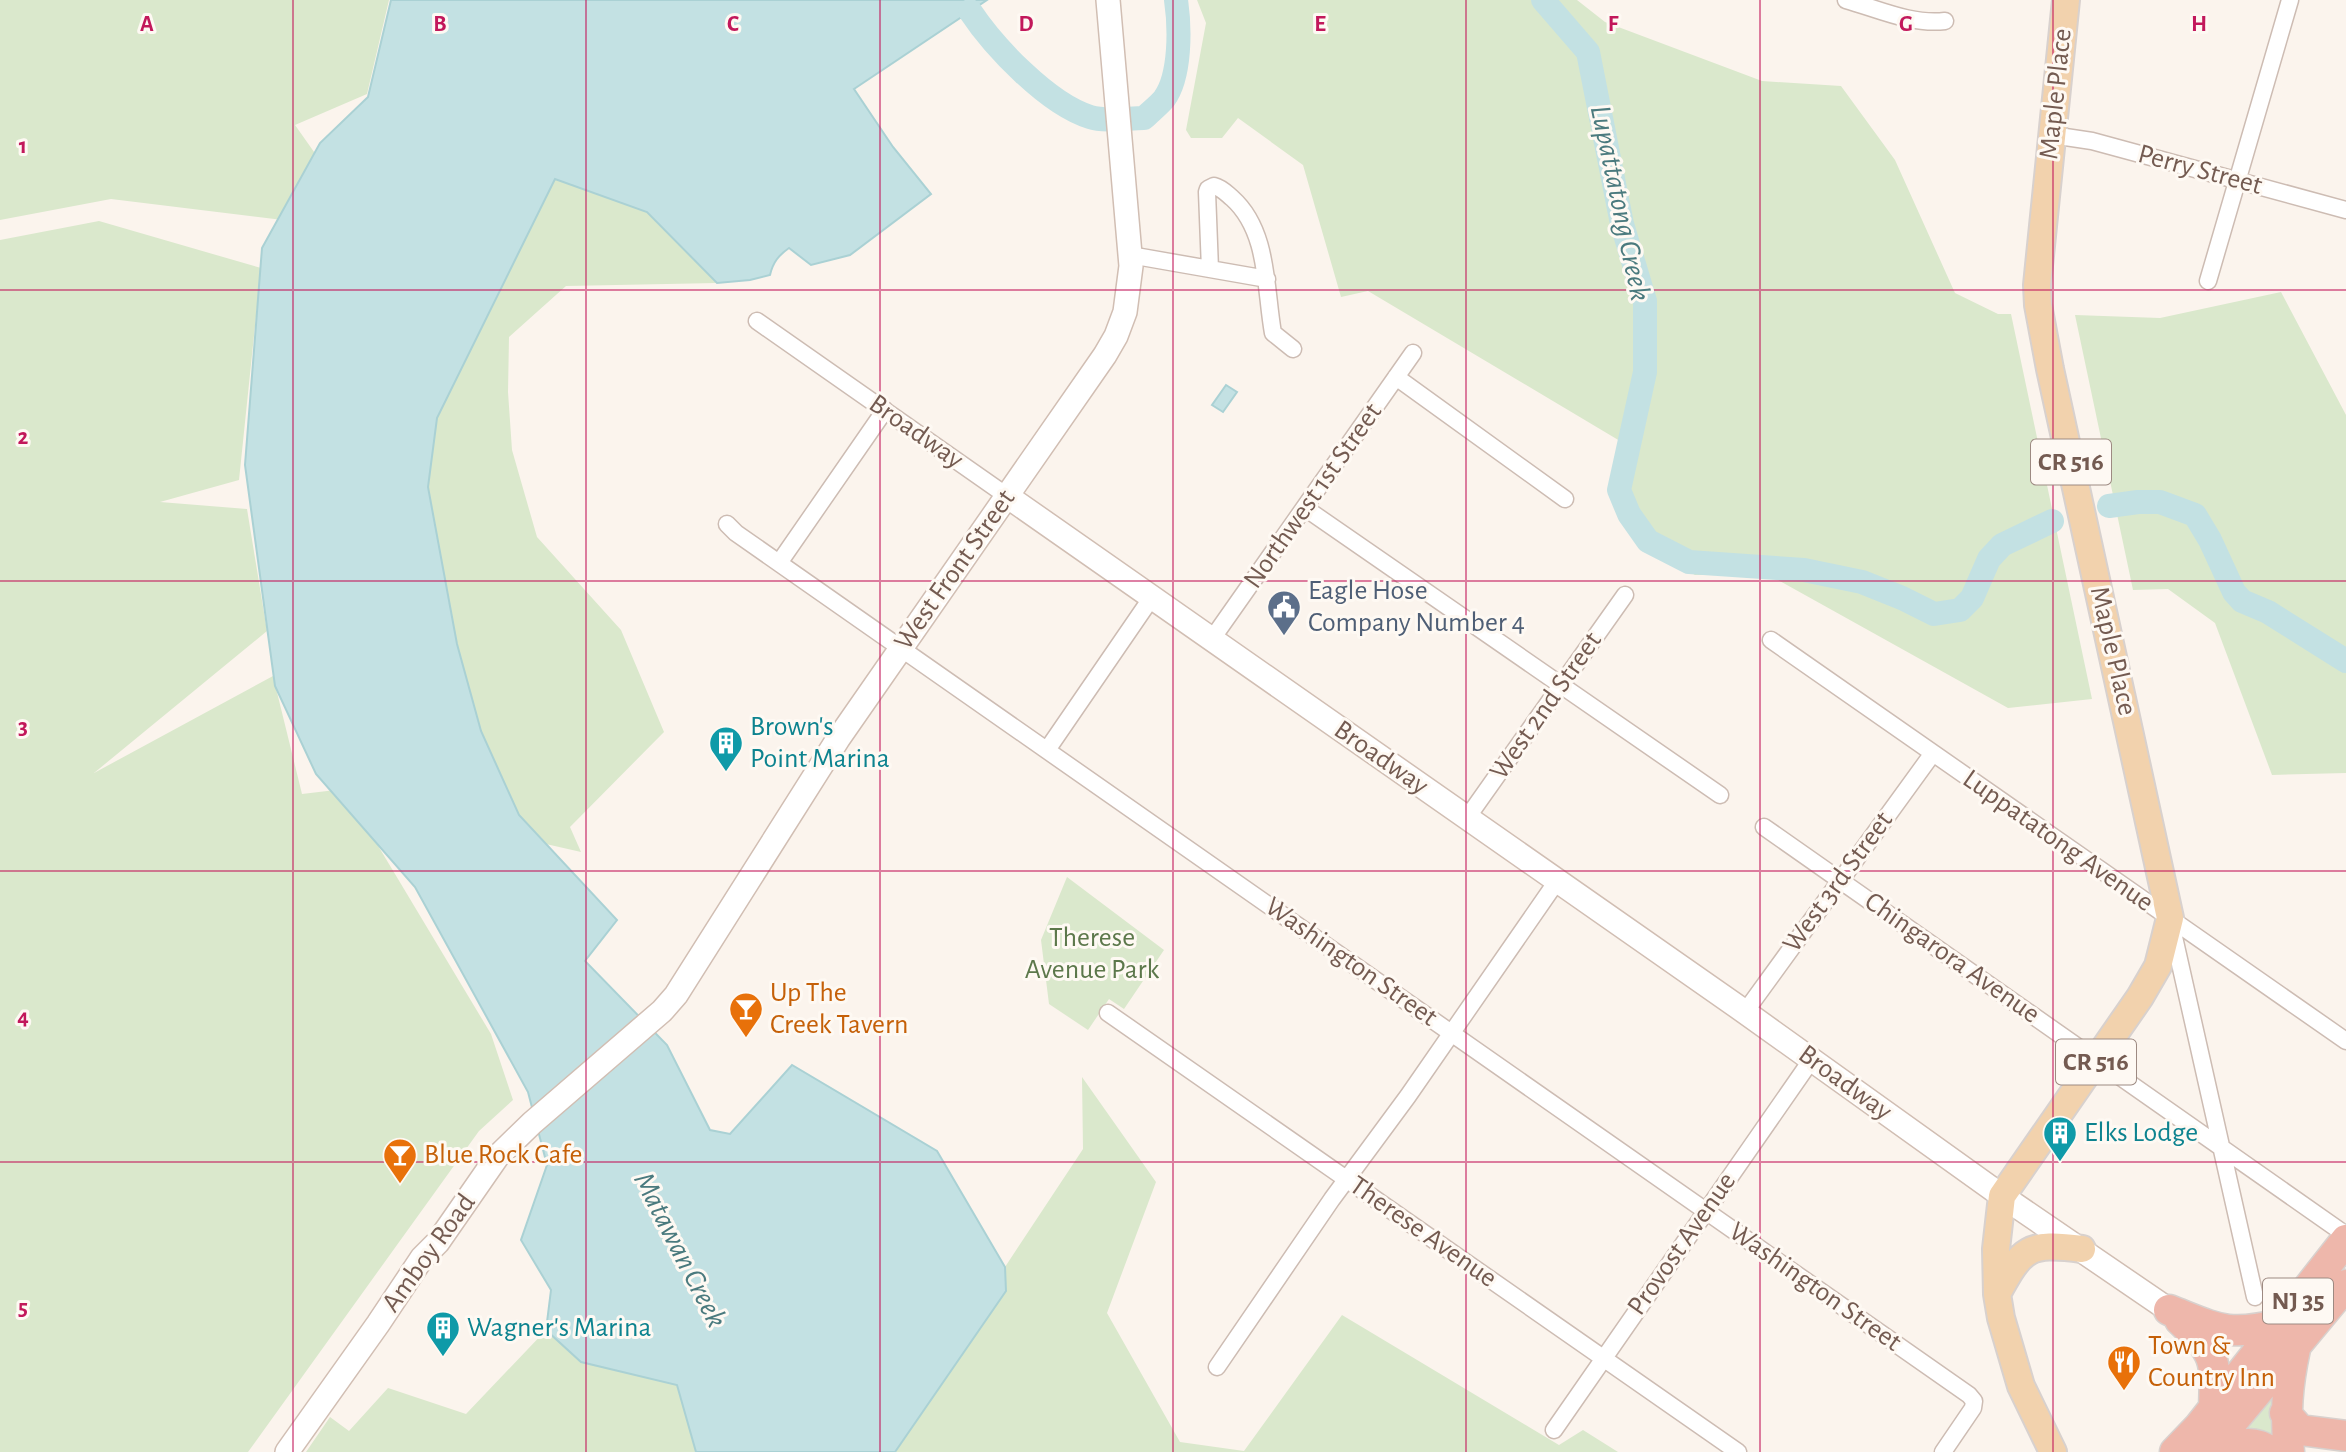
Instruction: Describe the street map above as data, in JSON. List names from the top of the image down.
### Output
{
  "streets": {
    "highway": ["NJ 35"],
    "main road": [
      "Maple Place",
      "Broadway",
      "CR 516",
      "West Front Street",
      "Amboy Road"
    ],
    "street": [
      "Perry Street",
      "Northwest 1st Street",
      "West 2nd Street",
      "Luppatatong Avenue",
      "West 3rd Street",
      "Chingarora Avenue",
      "Washington Street",
      "Therese Avenue",
      "Provost Avenue"
    ]
  },
  "crossings": [
    ["Maple Place", "Perry Street"],
    ["Maple Place", "CR 516"],
    ["Maple Place", "Luppatatong Avenue"],
    ["Maple Place", "Chingarora Avenue"],
    ["Broadway", "CR 516"],
    ["Broadway", "Northwest 1st Street"],
    ["Broadway", "West Front Street"],
    ["Broadway", "West 2nd Street"],
    ["Broadway", "West 3rd Street"],
    ["Broadway", "Provost Avenue"],
    ["CR 516", "Luppatatong Avenue"],
    ["CR 516", "Chingarora Avenue"],
    ["West Front Street", "Washington Street"],
    ["West Front Street", "Amboy Road"],
    ["Luppatatong Avenue", "West 3rd Street"],
    ["West 3rd Street", "Chingarora Avenue"],
    ["Chingarora Avenue", "NJ 35"],
    ["Washington Street", "Provost Avenue"],
    ["Therese Avenue", "Provost Avenue"]
  ],
  "water": ["Lupattatong Creek", "Matawan Creek"],
  "parks": ["Therese Avenue Park"],
  "places": {
    "public building": ["Eagle Hose Company Number 4"],
    "building": ["Brown's Point Marina", "Elks Lodge", "Wagner's Marina"],
    "bar": ["Up The Creek Tavern", "Blue Rock Cafe"],
    "restaurant": ["Town & Country Inn"]
  },
  "grid": {
    "columns": [
      "A",
      "B",
      "C",
      "D",
      "E",
      "F",
      "G",
      "H"
    ],
    "rows": [
      "1",
      "2",
      "3",
      "4",
      "5"
    ]
  }
}
